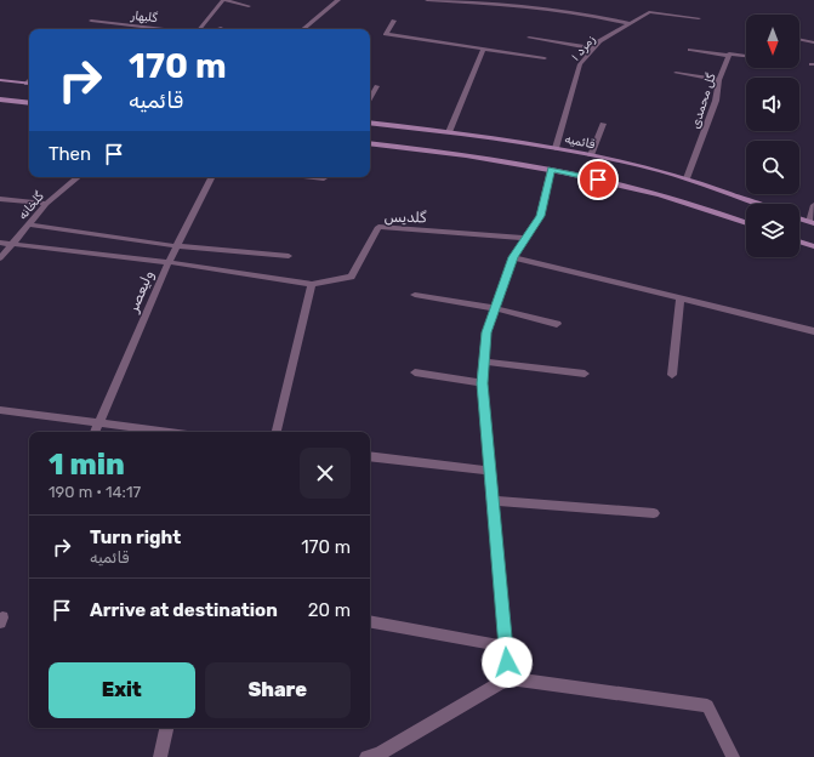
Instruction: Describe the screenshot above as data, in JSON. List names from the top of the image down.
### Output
{
  "streets": {
    "main road": ["قائمیه"],
    "street": [
      "گلبهار",
      "زمرد ۱",
      "گل محمدی",
      "گلخانه",
      "گلدیس",
      "ولیعصر"
    ]
  },
  "crossings": [
    ["زمرد ۱", "قائمیه"],
    ["گل محمدی", "قائمیه"]
  ],
  "north": "bottom",
  "page": {
    "turn": ["170 m", "قائمیه"],
    "then": "Then",
    "heading": ["1 min", "190 m · 14:17"],
    "list": [
      {
        "name": "Turn right",
        "note": "قائمیه",
        "value": "170 m"
      },
      {
        "name": "Arrive at destination",
        "value": "20 m"
      }
    ],
    "buttons": ["Exit", "Share"]
  }
}
